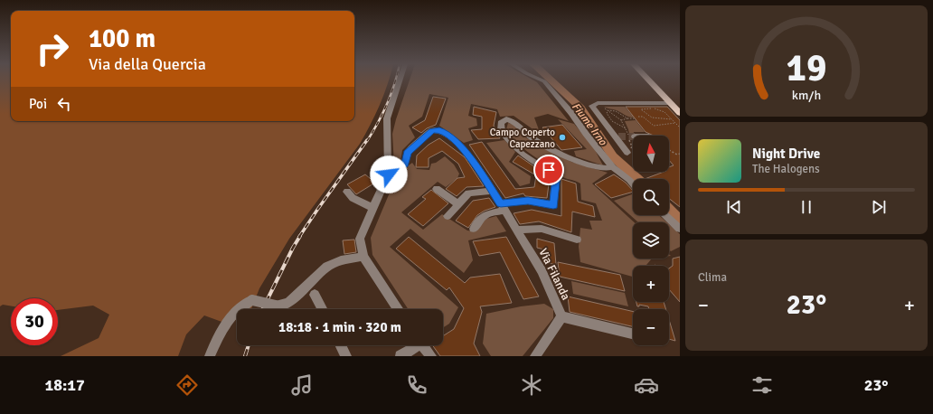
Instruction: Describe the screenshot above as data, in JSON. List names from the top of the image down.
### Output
{
  "streets": {
    "street": ["Via Filanda"]
  },
  "water": ["Fiume Irno"],
  "places": ["Campo Coperto Capezzano"],
  "north": "top",
  "page": {
    "turn": ["100 m", "Via della Quercia"],
    "then": "Poi",
    "map_buttons": ["+", "−"],
    "song": ["Night Drive", "The Halogens"],
    "tile": "Clima",
    "heat": ["−", "23°", "+"],
    "limit": "30",
    "trip": "18:18 · 1 min · 320 m",
    "tabs": ["18:17", "23°"],
    "gauge": ["19", "km/h"]
  }
}
